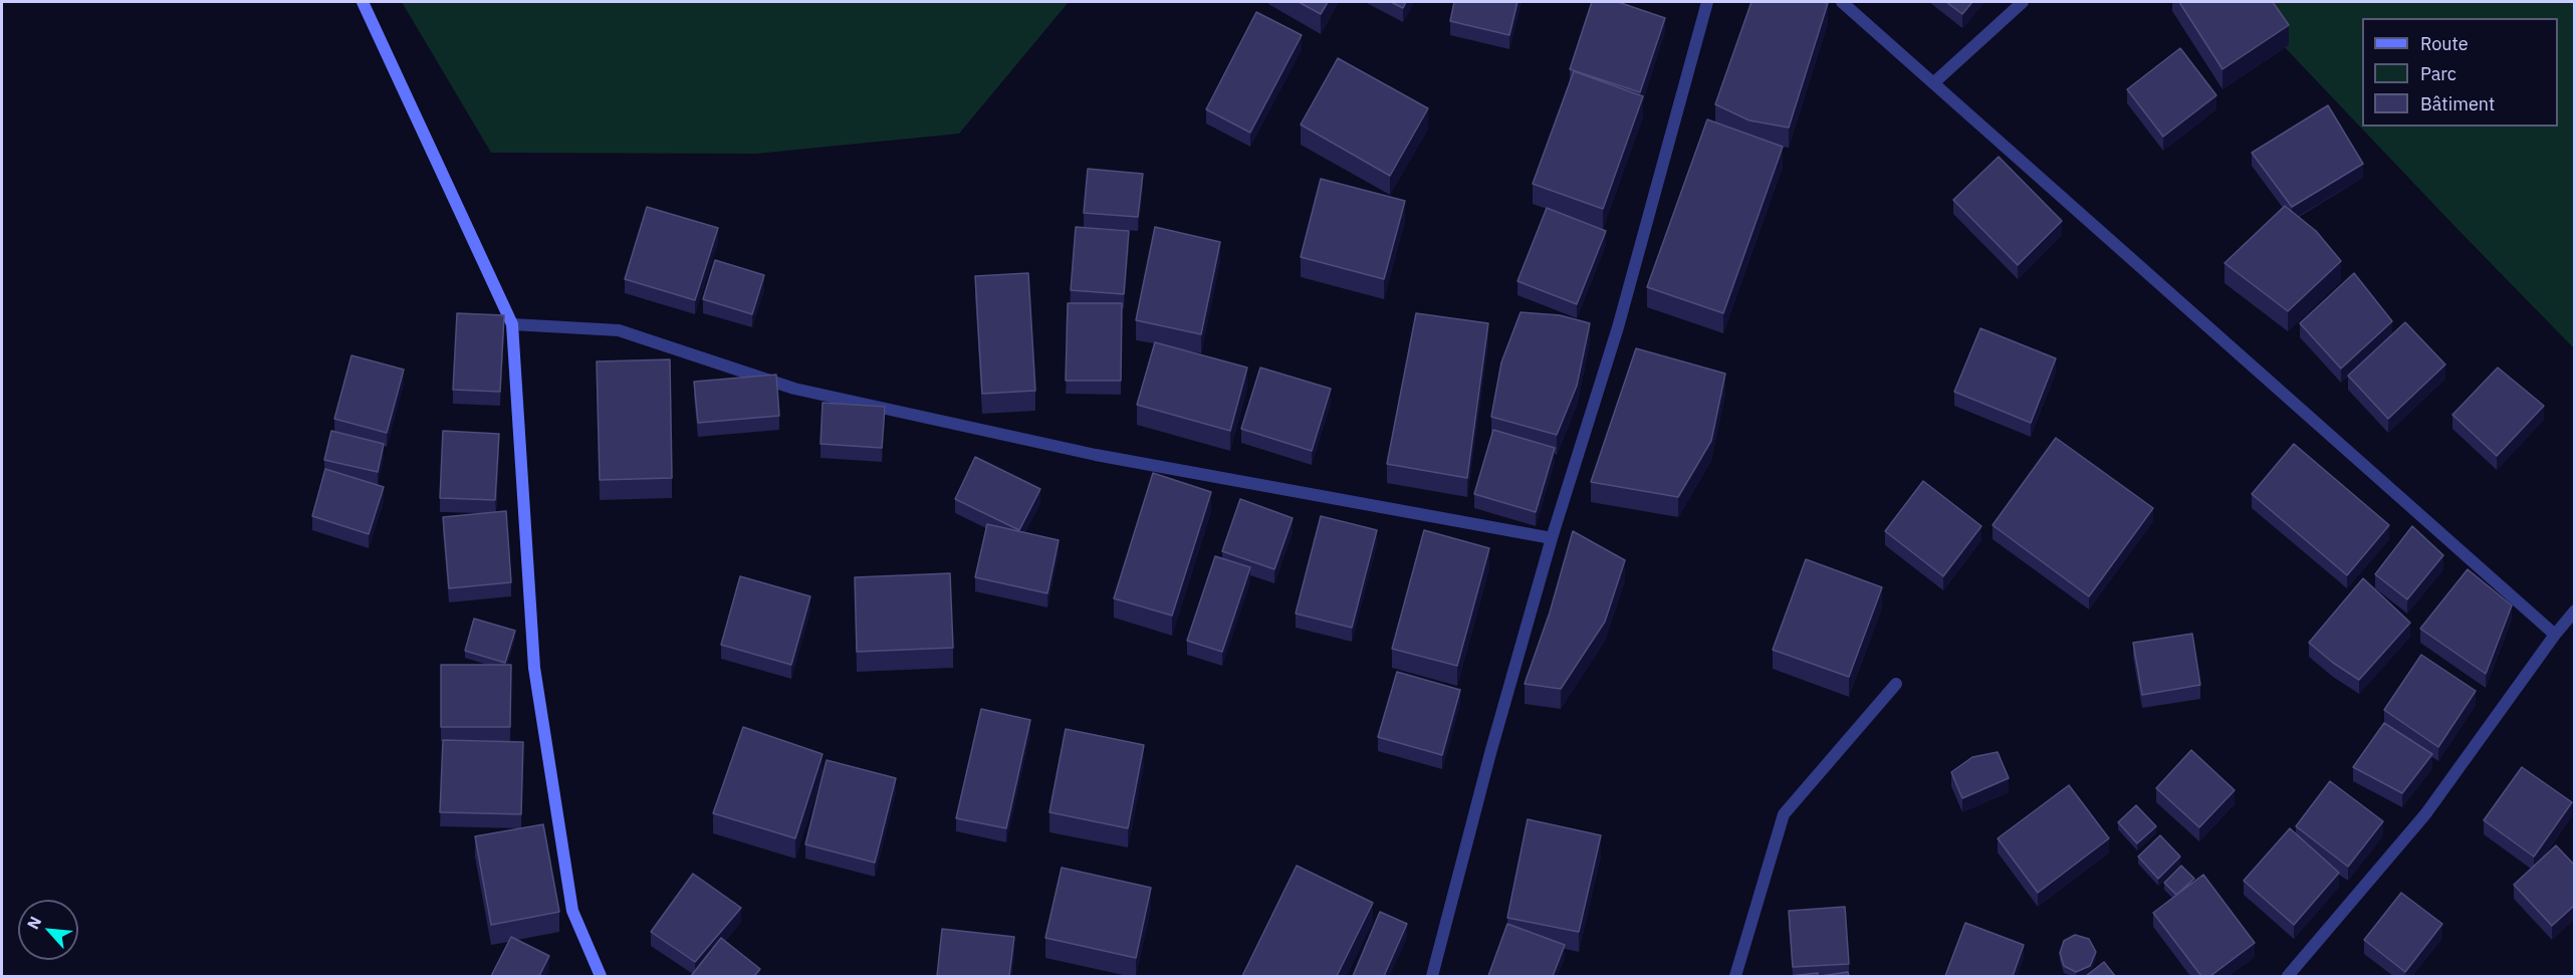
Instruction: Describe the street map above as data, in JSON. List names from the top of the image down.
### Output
{
  "legend": ["Route", "Parc", "Bâtiment"],
  "north": "top left"
}
